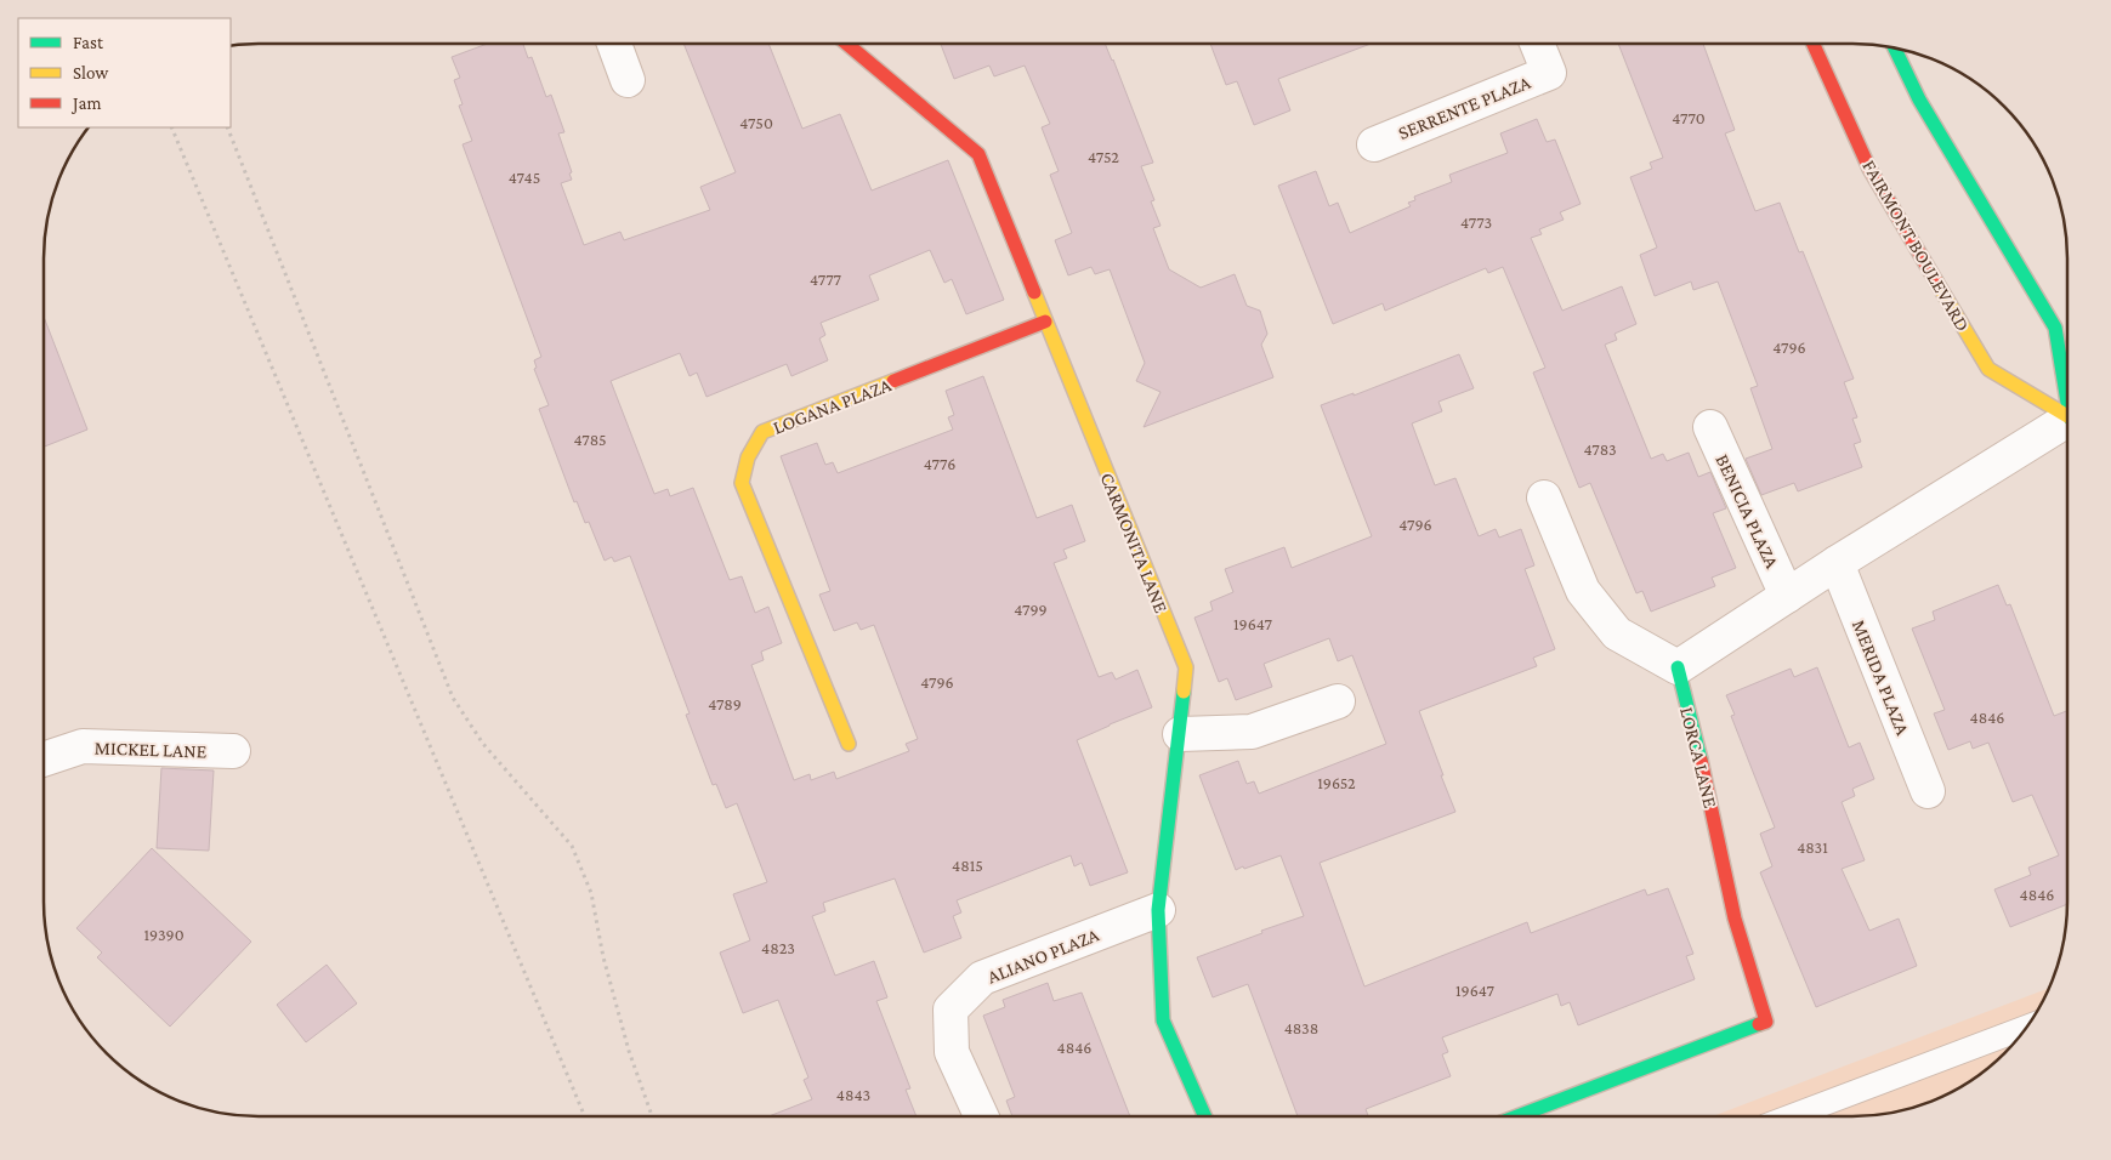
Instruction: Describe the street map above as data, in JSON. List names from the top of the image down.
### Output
{
  "streets": {
    "street": [
      "SERRENTE PLAZA",
      "FAIRMONT BOULEVARD",
      "LOGANA PLAZA",
      "BENICIA PLAZA",
      "CARMONITA LANE",
      "MERIDA PLAZA",
      "MICKEL LANE",
      "LORCA LANE",
      "ALIANO PLAZA"
    ]
  },
  "crossings": [
    ["LOGANA PLAZA", "CARMONITA LANE"],
    ["CARMONITA LANE", "ALIANO PLAZA"]
  ],
  "house_numbers": [
    "4770",
    "4750",
    "4752",
    "4745",
    "4773",
    "4777",
    "4796",
    "4785",
    "4783",
    "4776",
    "4796",
    "4799",
    "19647",
    "4796",
    "4789",
    "4846",
    "19652",
    "4831",
    "4815",
    "4846",
    "19390",
    "4823",
    "19647",
    "4838",
    "4846",
    "4843"
  ],
  "legend": ["Fast", "Slow", "Jam"]
}
